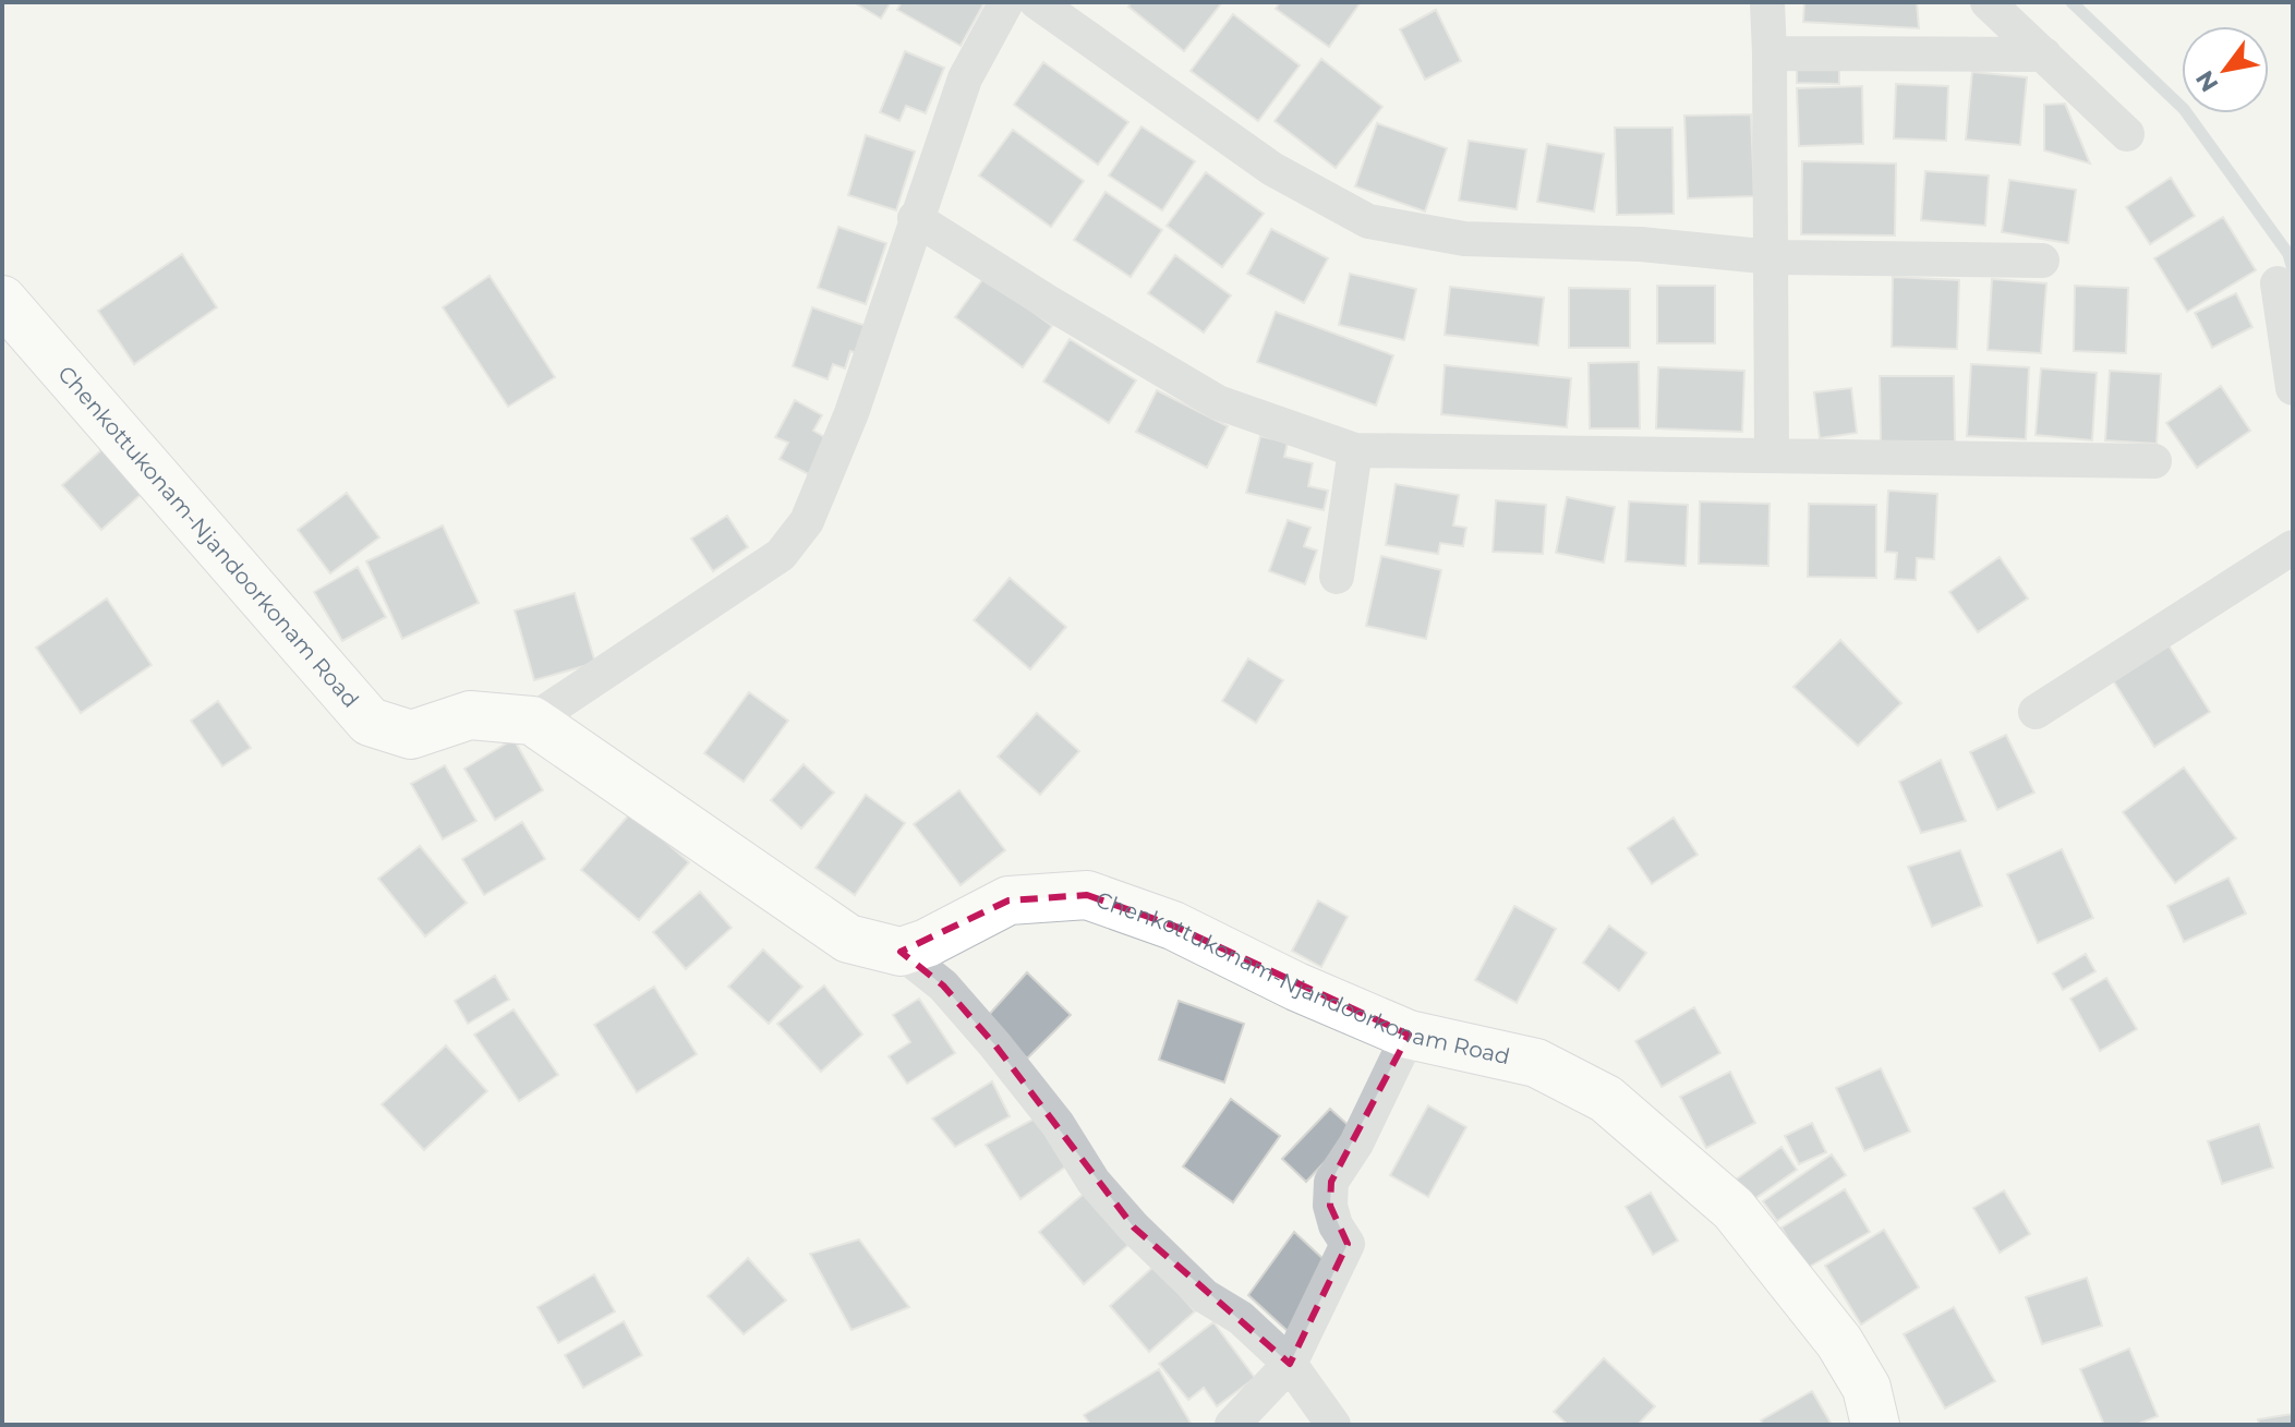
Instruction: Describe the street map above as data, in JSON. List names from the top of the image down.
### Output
{
  "streets": {
    "main road": ["Chenkottukonam-Njandoorkonam Road"]
  },
  "north": "bottom left"
}
